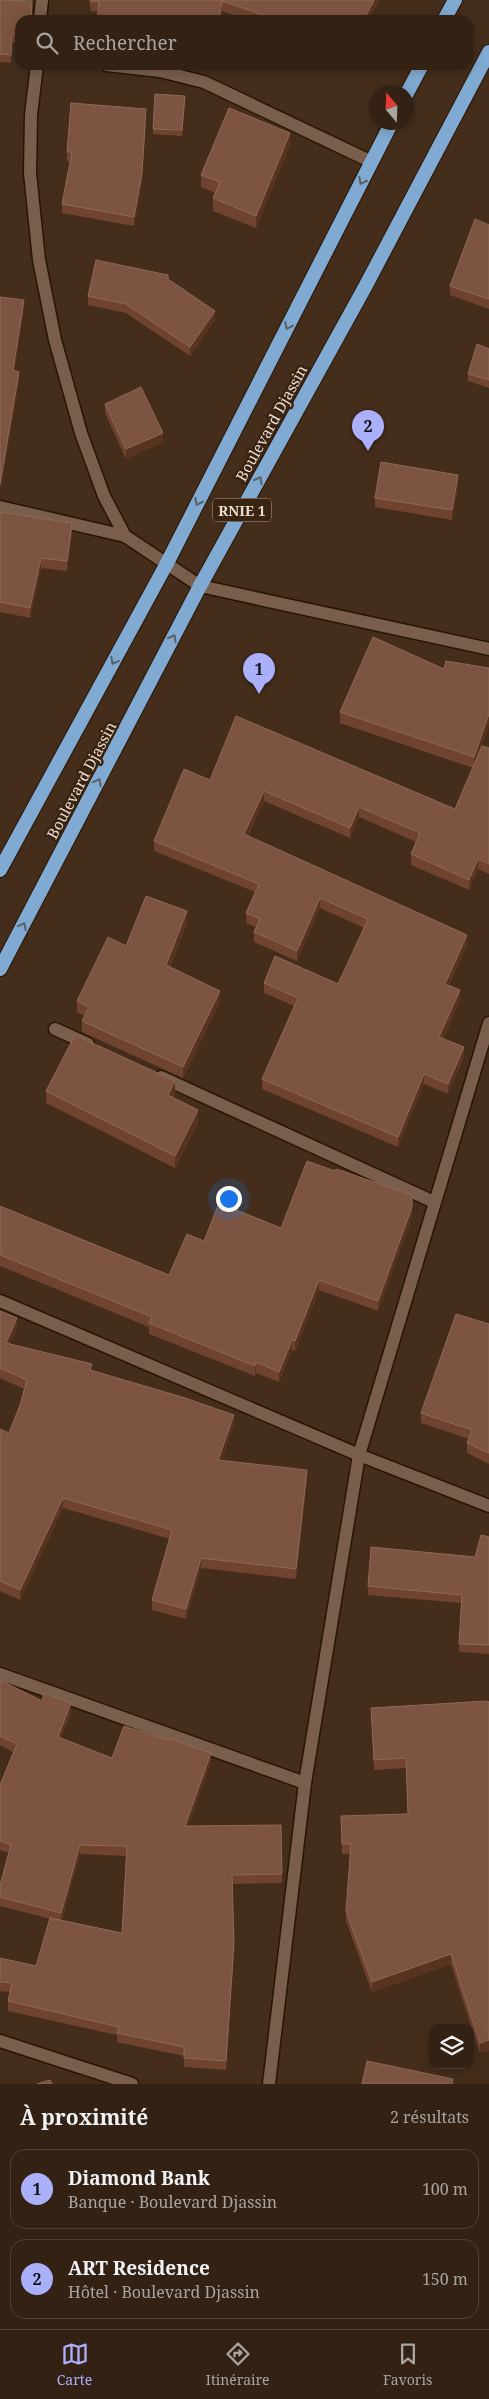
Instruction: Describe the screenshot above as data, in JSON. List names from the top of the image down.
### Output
{
  "streets": {
    "highway": ["Boulevard Djassin", "RNIE 1"]
  },
  "north": "top",
  "page": {
    "search": "Rechercher",
    "pins": ["2", "1"],
    "heading": ["À proximité", "2 résultats"],
    "list": [
      {
        "mark": "1",
        "name": "Diamond Bank",
        "note": "Banque · Boulevard Djassin",
        "value": "100 m"
      },
      {
        "mark": "2",
        "name": "ART Residence",
        "note": "Hôtel · Boulevard Djassin",
        "value": "150 m"
      }
    ],
    "nav": ["Carte", "Itinéraire", "Favoris"]
  }
}
